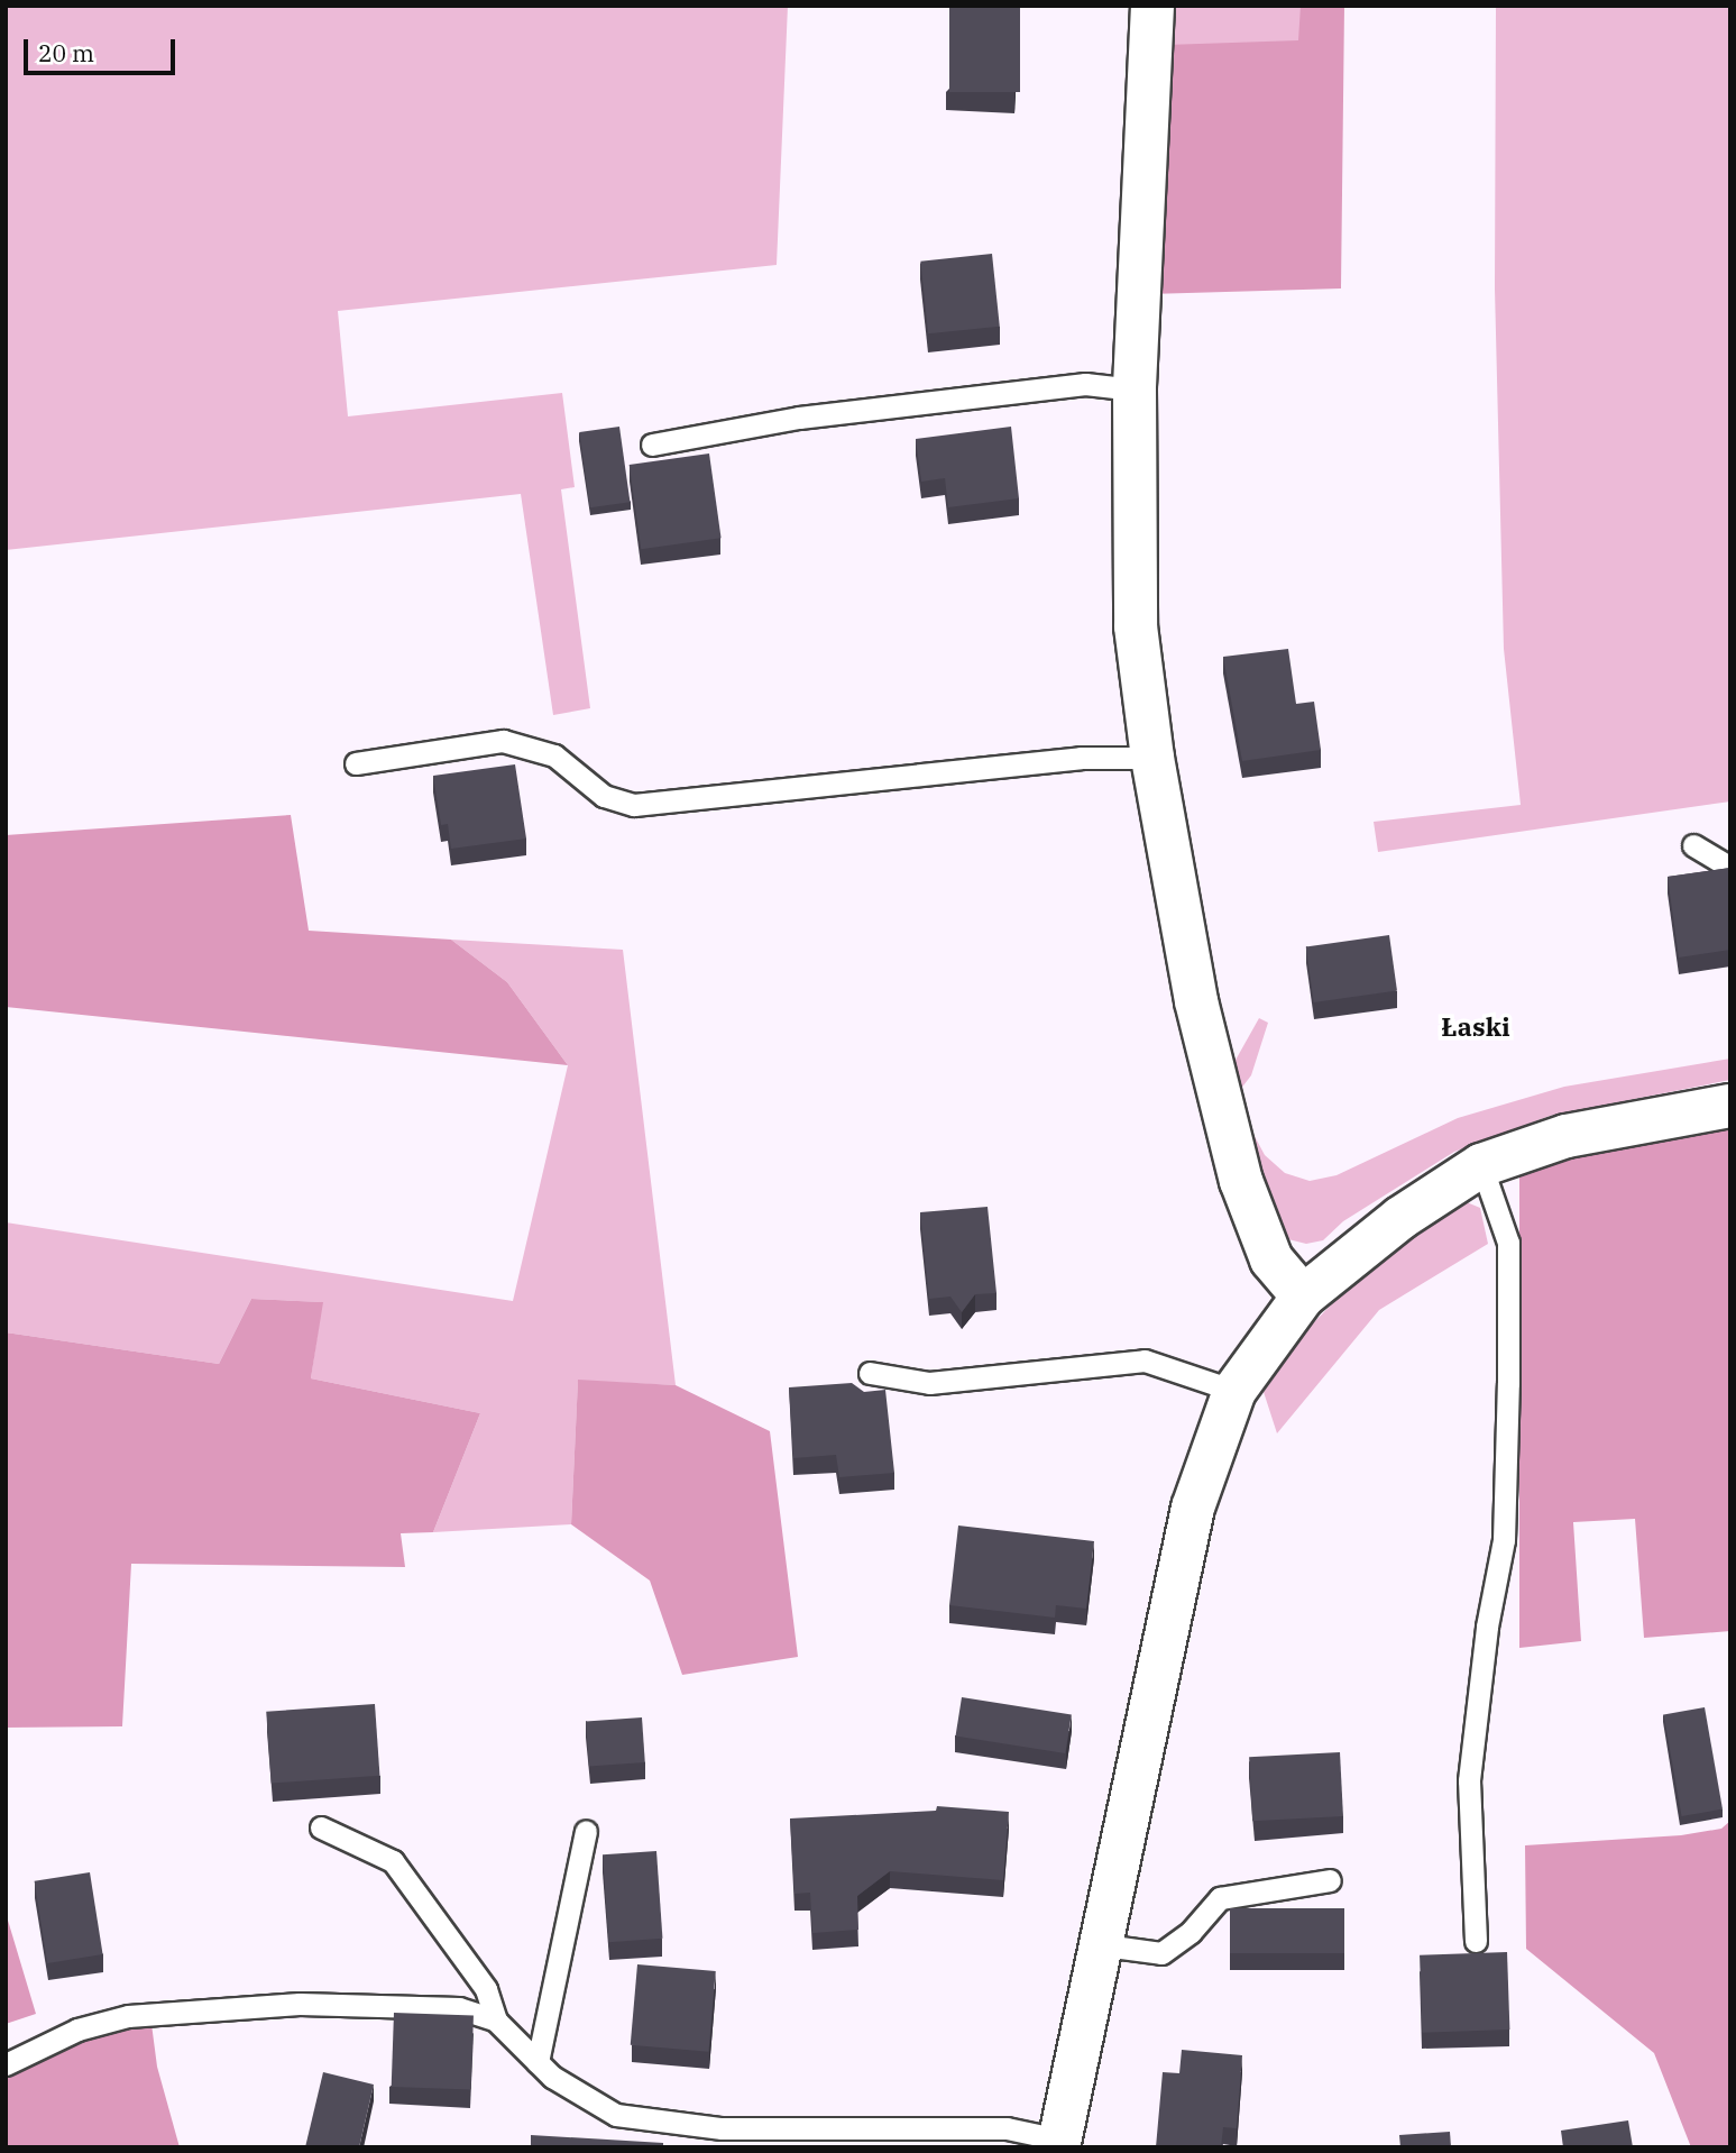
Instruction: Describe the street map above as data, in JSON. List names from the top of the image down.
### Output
{
  "districts": ["Łaski"],
  "scale_bar": "20 m"
}
